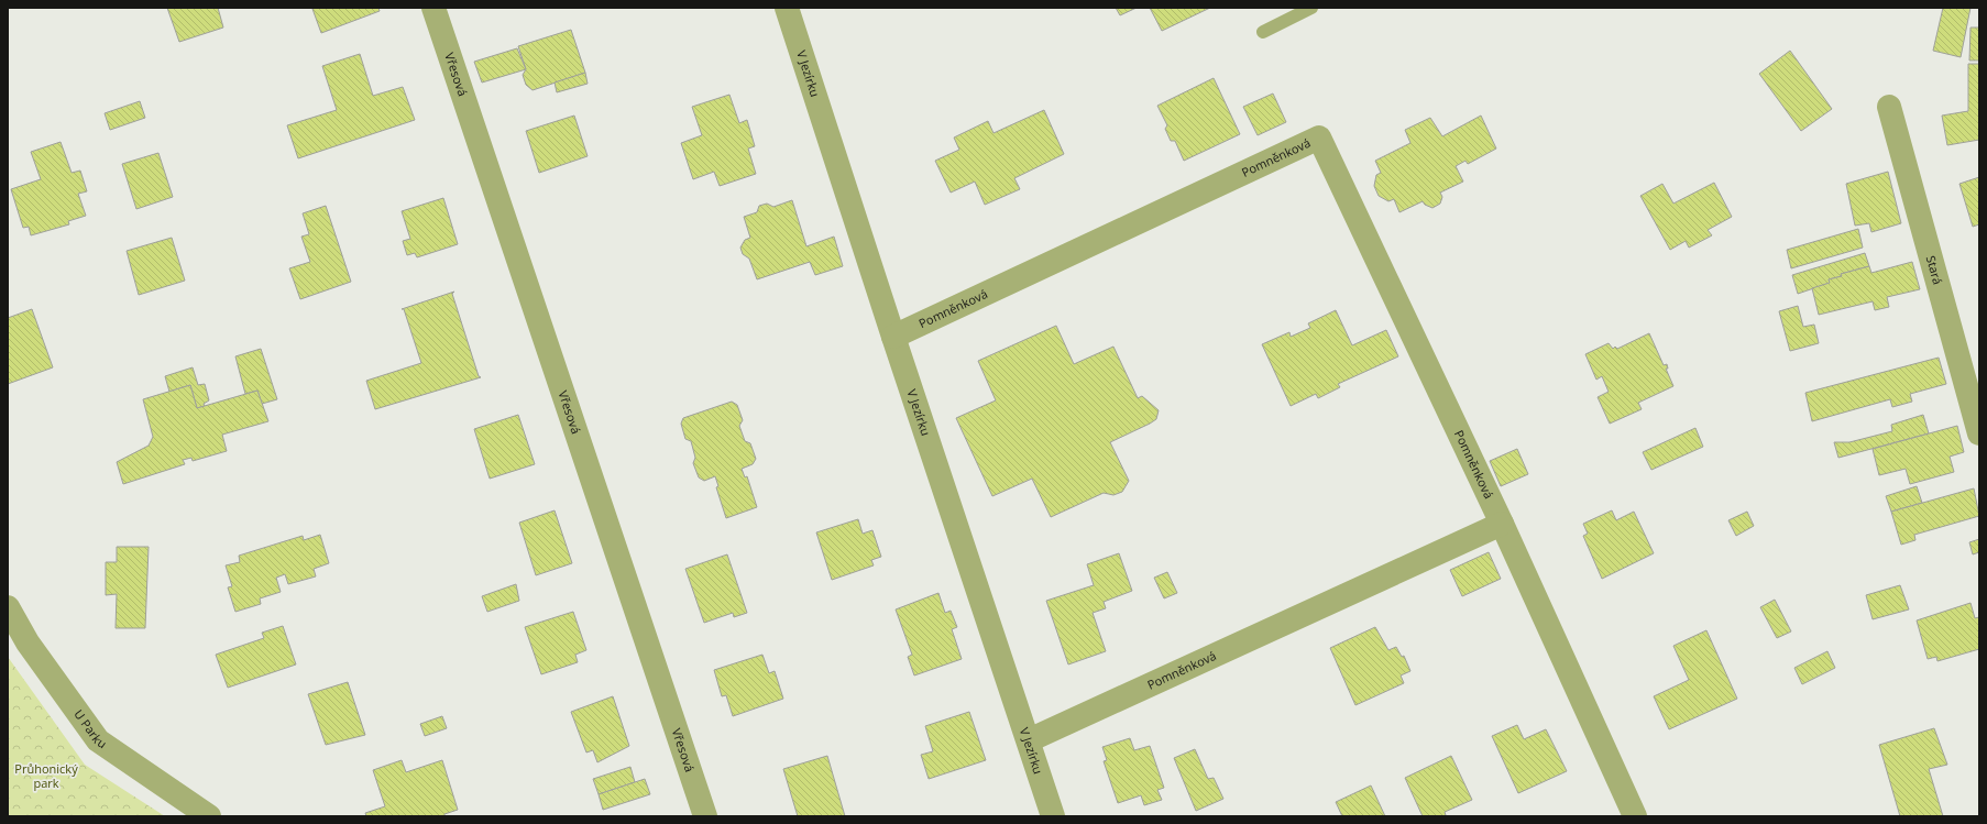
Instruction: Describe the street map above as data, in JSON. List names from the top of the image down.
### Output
{
  "streets": {
    "street": [
      "Vřesová",
      "V Jezírku",
      "Pomněnková",
      "Stará",
      "U Parku"
    ]
  },
  "crossings": [
    ["V Jezírku", "Pomněnková"]
  ],
  "parks": ["Průhonický park"]
}
